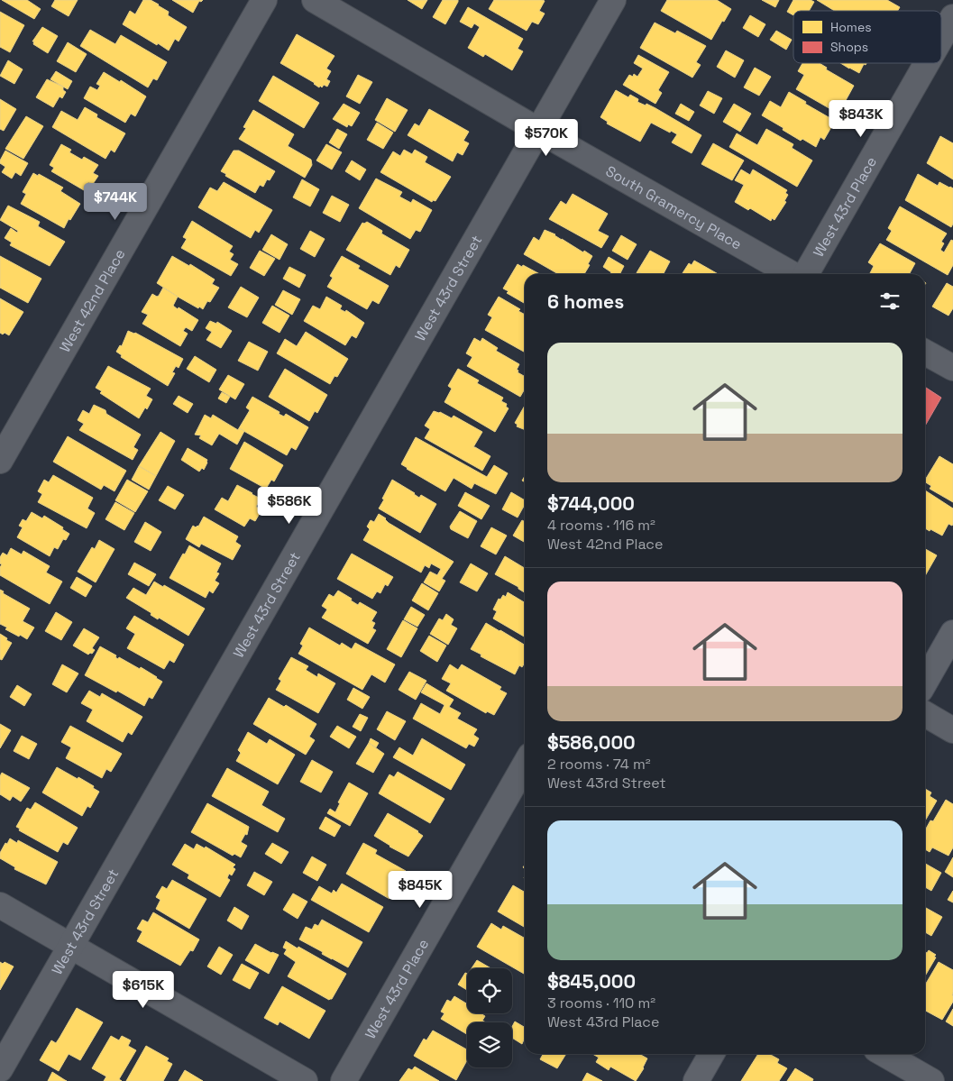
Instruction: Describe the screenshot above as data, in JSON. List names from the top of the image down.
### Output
{
  "streets": {
    "street": [
      "West 43rd Place",
      "South Gramercy Place",
      "West 43rd Street",
      "West 42nd Place"
    ]
  },
  "crossings": [
    ["South Gramercy Place", "West 43rd Street"]
  ],
  "legend": ["Homes", "Shops"],
  "page": {
    "price": [
      "$843K",
      "$570K",
      "$744K",
      "$586K",
      "$845K",
      "$615K"
    ],
    "heading": "6 homes",
    "list": [
      {
        "name": "$744,000",
        "note": "4 rooms · 116 m² · West 42nd Place"
      },
      {
        "name": "$586,000",
        "note": "2 rooms · 74 m² · West 43rd Street"
      },
      {
        "name": "$845,000",
        "note": "3 rooms · 110 m² · West 43rd Place"
      }
    ]
  }
}
